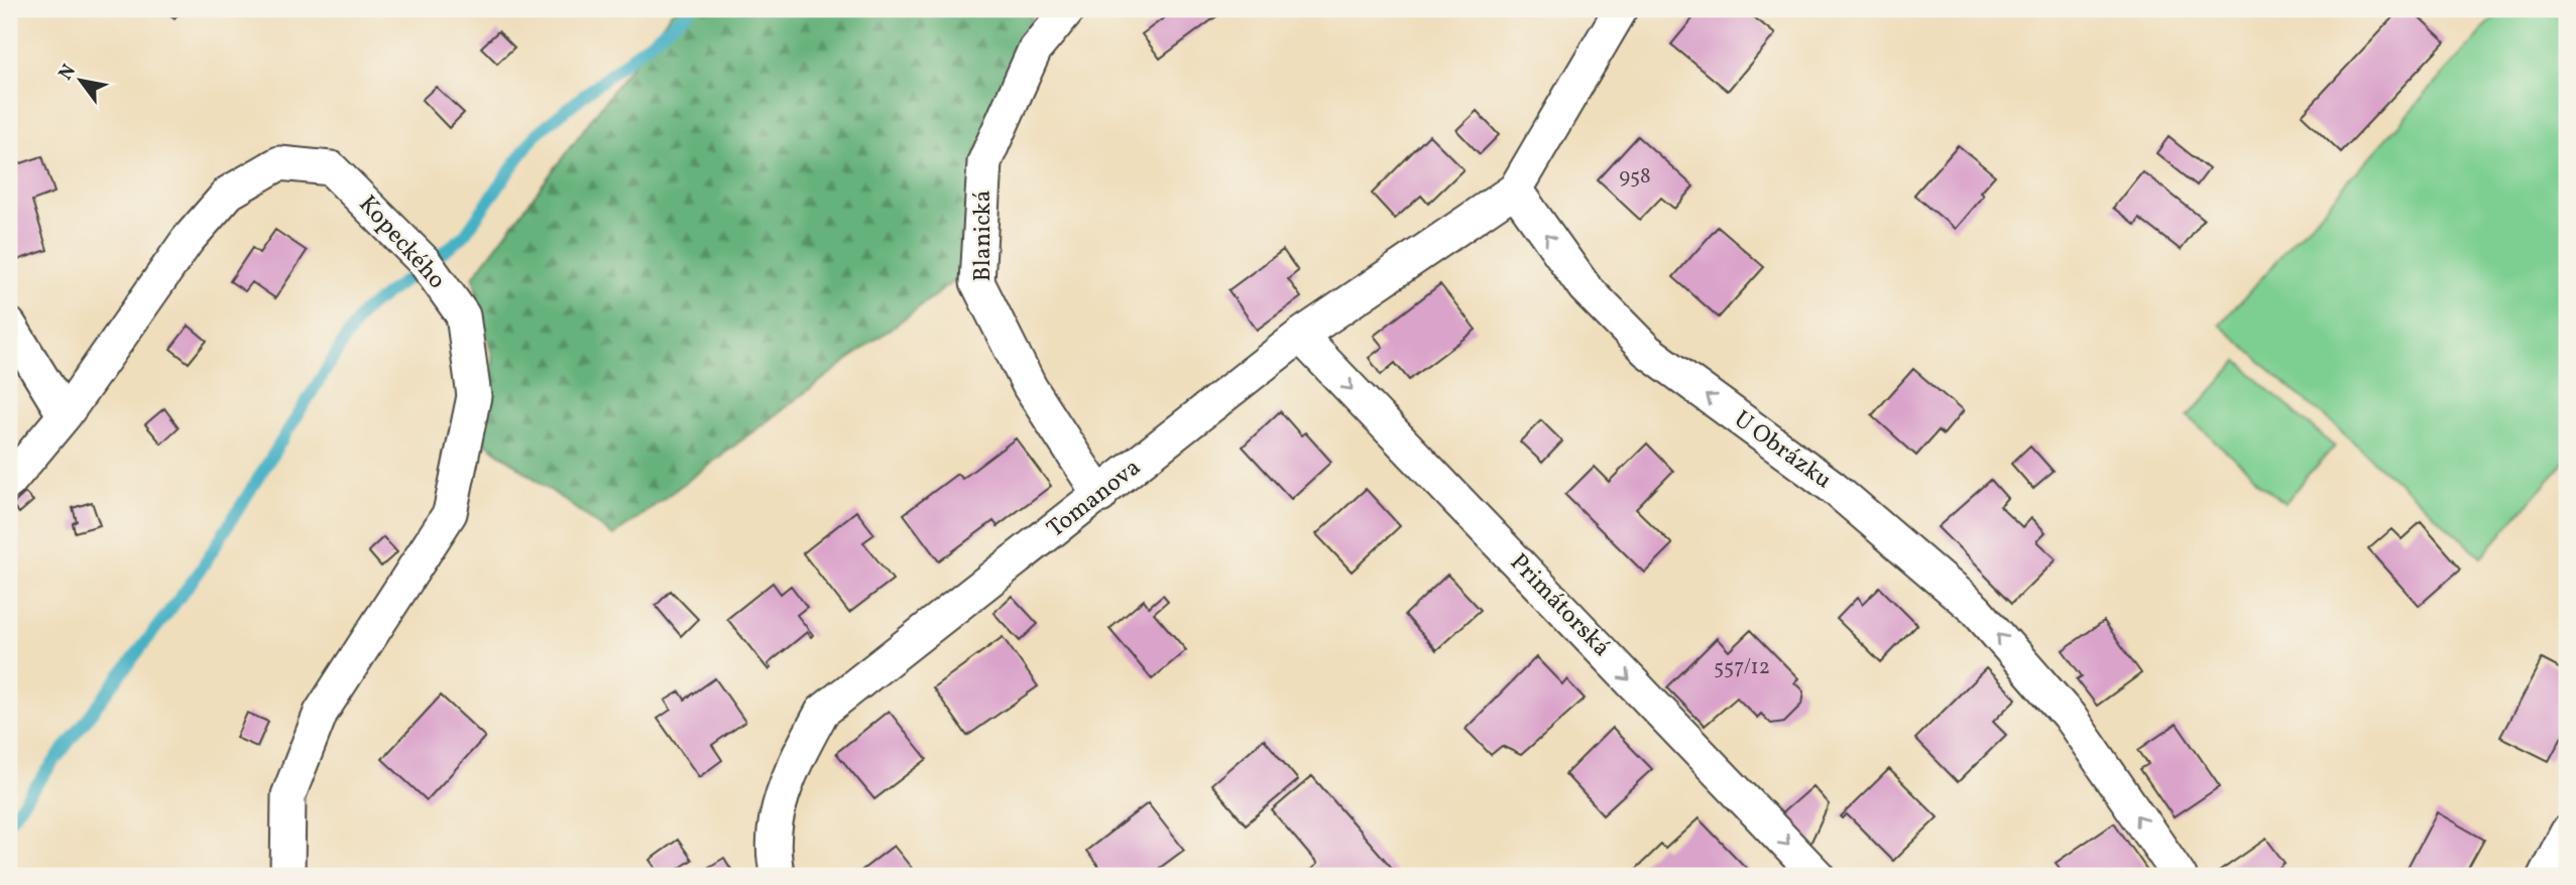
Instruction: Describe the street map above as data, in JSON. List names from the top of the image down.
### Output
{
  "streets": {
    "street": [
      "Blanická",
      "Kopeckého",
      "U Obrázku",
      "Tomanova",
      "Primátorská"
    ]
  },
  "crossings": [
    ["Blanická", "Tomanova"],
    ["U Obrázku", "Tomanova"],
    ["Tomanova", "Primátorská"]
  ],
  "one_way": ["U Obrázku", "Primátorská"],
  "house_numbers": ["958", "557/12"],
  "north": "top left"
}
